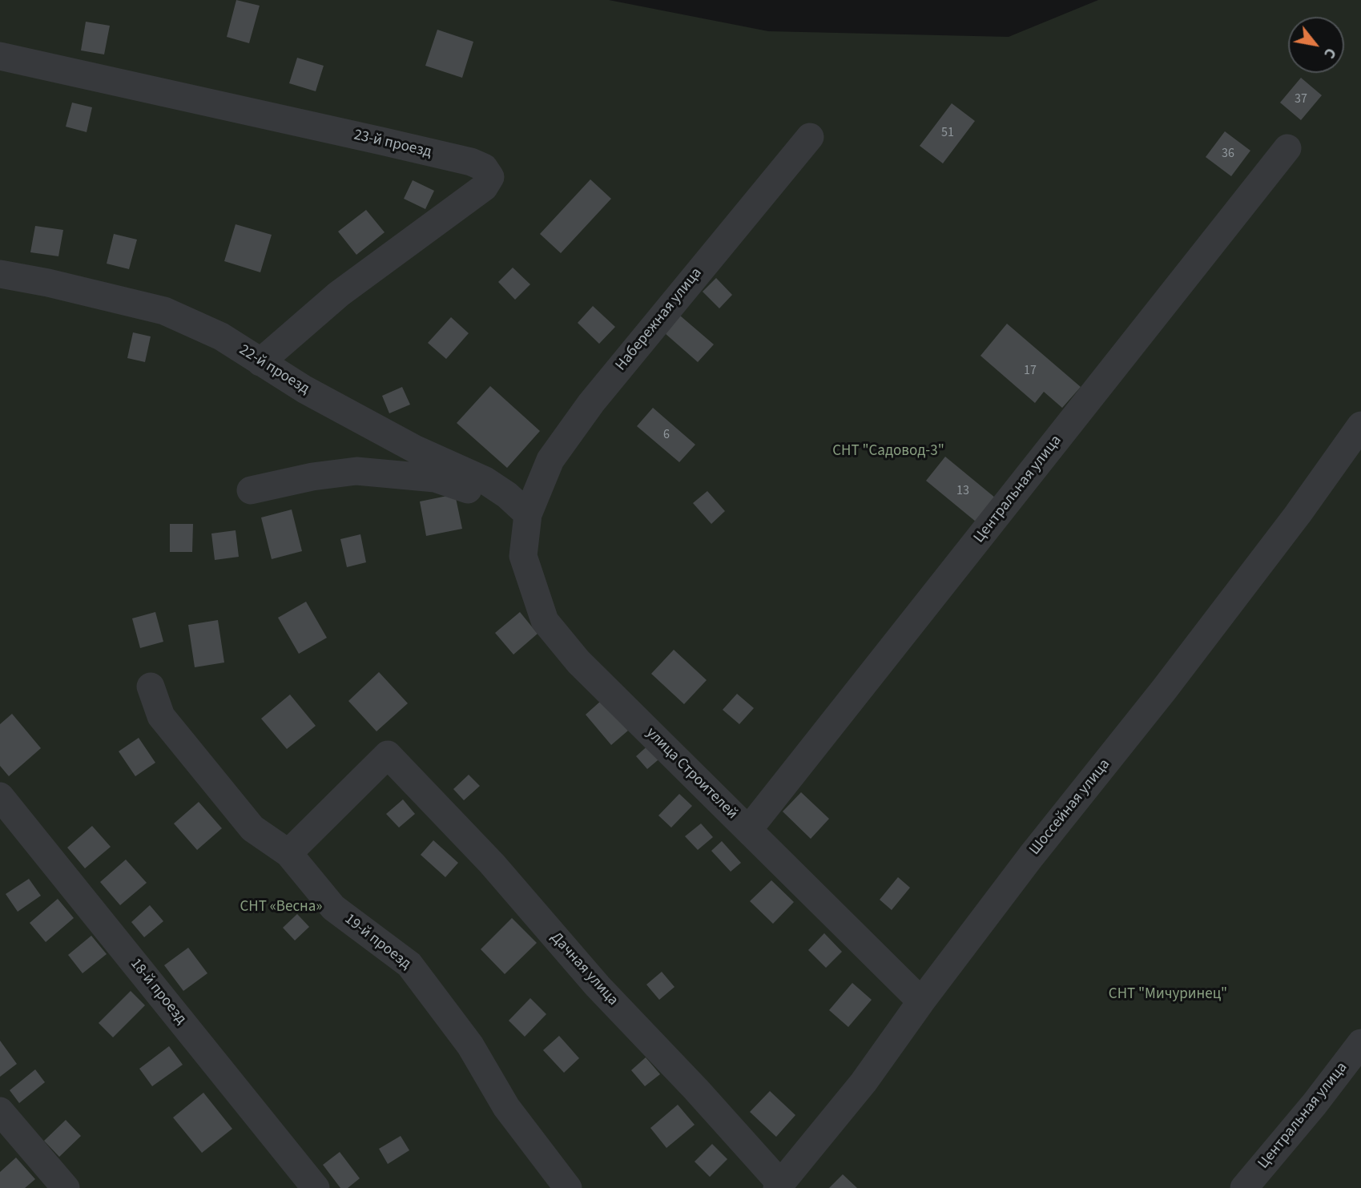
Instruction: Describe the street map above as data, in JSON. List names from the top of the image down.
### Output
{
  "streets": {
    "street": [
      "23-й проезд",
      "Набережная улица",
      "22-й проезд",
      "Центральная улица",
      "улица Строителей",
      "Шоссейная улица",
      "19-й проезд",
      "Дачная улица",
      "18-й проезд"
    ]
  },
  "crossings": [
    ["23-й проезд", "22-й проезд"],
    ["Набережная улица", "22-й проезд"],
    ["Набережная улица", "улица Строителей"],
    ["22-й проезд", "улица Строителей"],
    ["Центральная улица", "улица Строителей"],
    ["улица Строителей", "Шоссейная улица"],
    ["Шоссейная улица", "Дачная улица"],
    ["19-й проезд", "Дачная улица"]
  ],
  "parks": ["СНТ \"Садовод-3\"", "СНТ «Весна»", "СНТ \"Мичуринец\""],
  "house_numbers": [
    "37",
    "51",
    "36",
    "17",
    "6",
    "13"
  ],
  "north": "bottom right"
}
